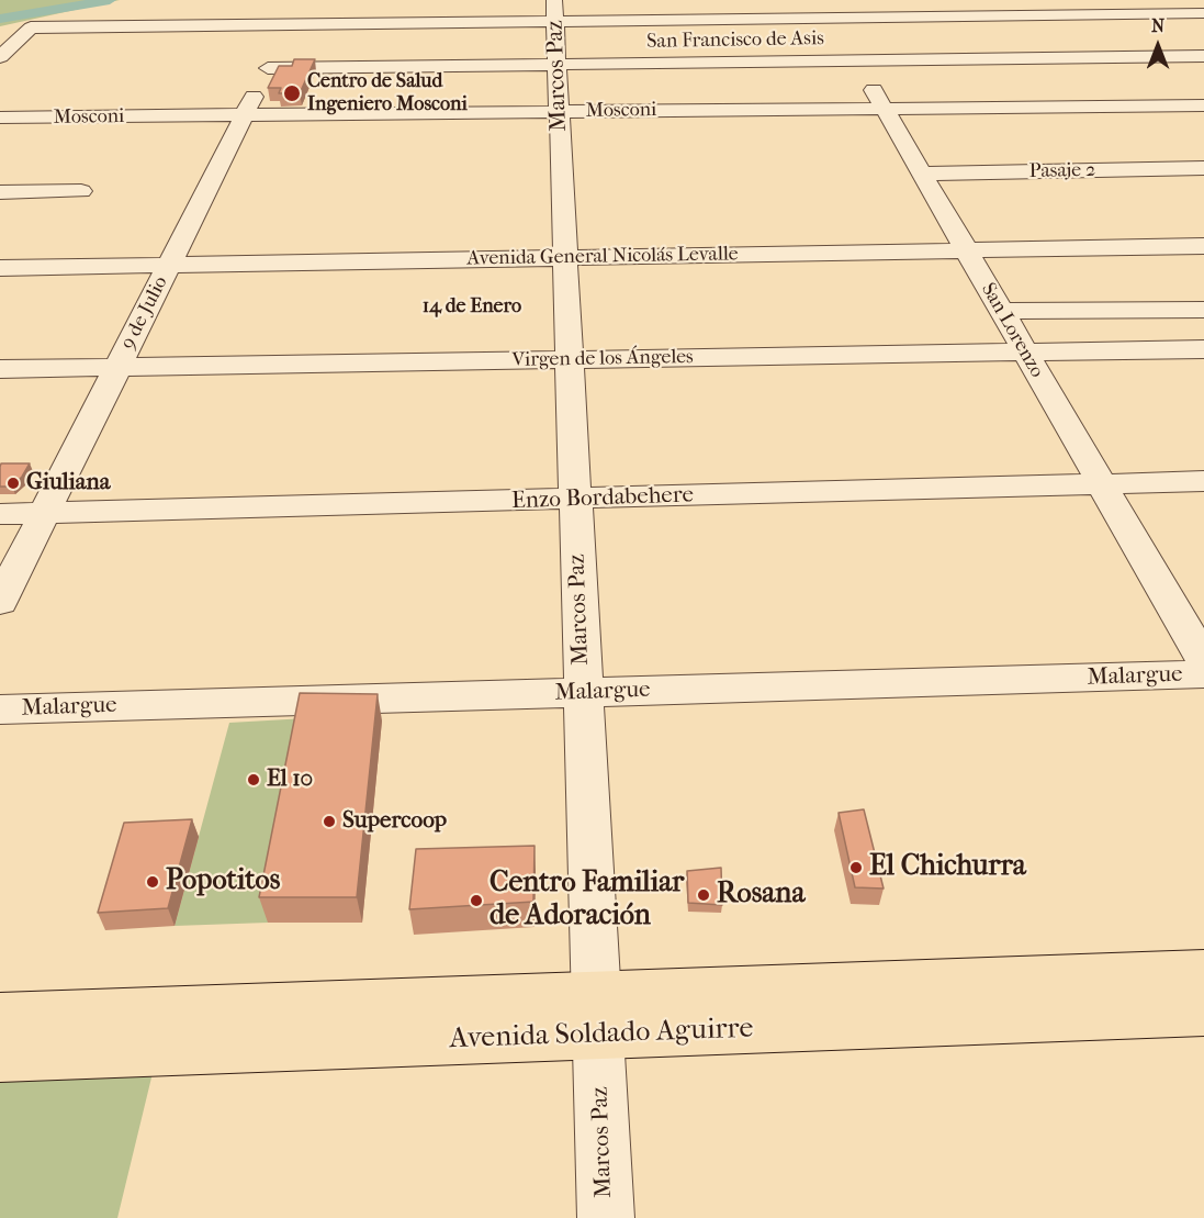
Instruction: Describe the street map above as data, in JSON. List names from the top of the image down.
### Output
{
  "streets": {
    "main road": ["Avenida Soldado Aguirre"],
    "street": [
      "San Francisco de Asis",
      "Marcos Paz",
      "Mosconi",
      "Pasaje 2",
      "Avenida General Nicolás Levalle",
      "9 de Julio",
      "San Lorenzo",
      "Virgen de los Ángeles",
      "Enzo Bordabehere",
      "Malargue"
    ]
  },
  "crossings": [
    ["San Francisco de Asis", "Marcos Paz"],
    ["San Francisco de Asis", "9 de Julio"],
    ["San Francisco de Asis", "San Lorenzo"],
    ["Marcos Paz", "Mosconi"],
    ["Marcos Paz", "Avenida General Nicolás Levalle"],
    ["Marcos Paz", "Virgen de los Ángeles"],
    ["Marcos Paz", "Enzo Bordabehere"],
    ["Marcos Paz", "Malargue"],
    ["Marcos Paz", "Avenida Soldado Aguirre"],
    ["Mosconi", "9 de Julio"],
    ["Mosconi", "San Lorenzo"],
    ["Pasaje 2", "San Lorenzo"],
    ["Avenida General Nicolás Levalle", "9 de Julio"],
    ["Avenida General Nicolás Levalle", "San Lorenzo"],
    ["9 de Julio", "Virgen de los Ángeles"],
    ["9 de Julio", "Enzo Bordabehere"],
    ["San Lorenzo", "Virgen de los Ángeles"],
    ["San Lorenzo", "Enzo Bordabehere"]
  ],
  "districts": ["14 de Enero"],
  "places": [
    "Centro de Salud Ingeniero Mosconi",
    "Giuliana",
    "El 10",
    "Supercoop",
    "El Chichurra",
    "Popotitos",
    "Rosana",
    "Centro Familiar de Adoración"
  ],
  "north": "top"
}
